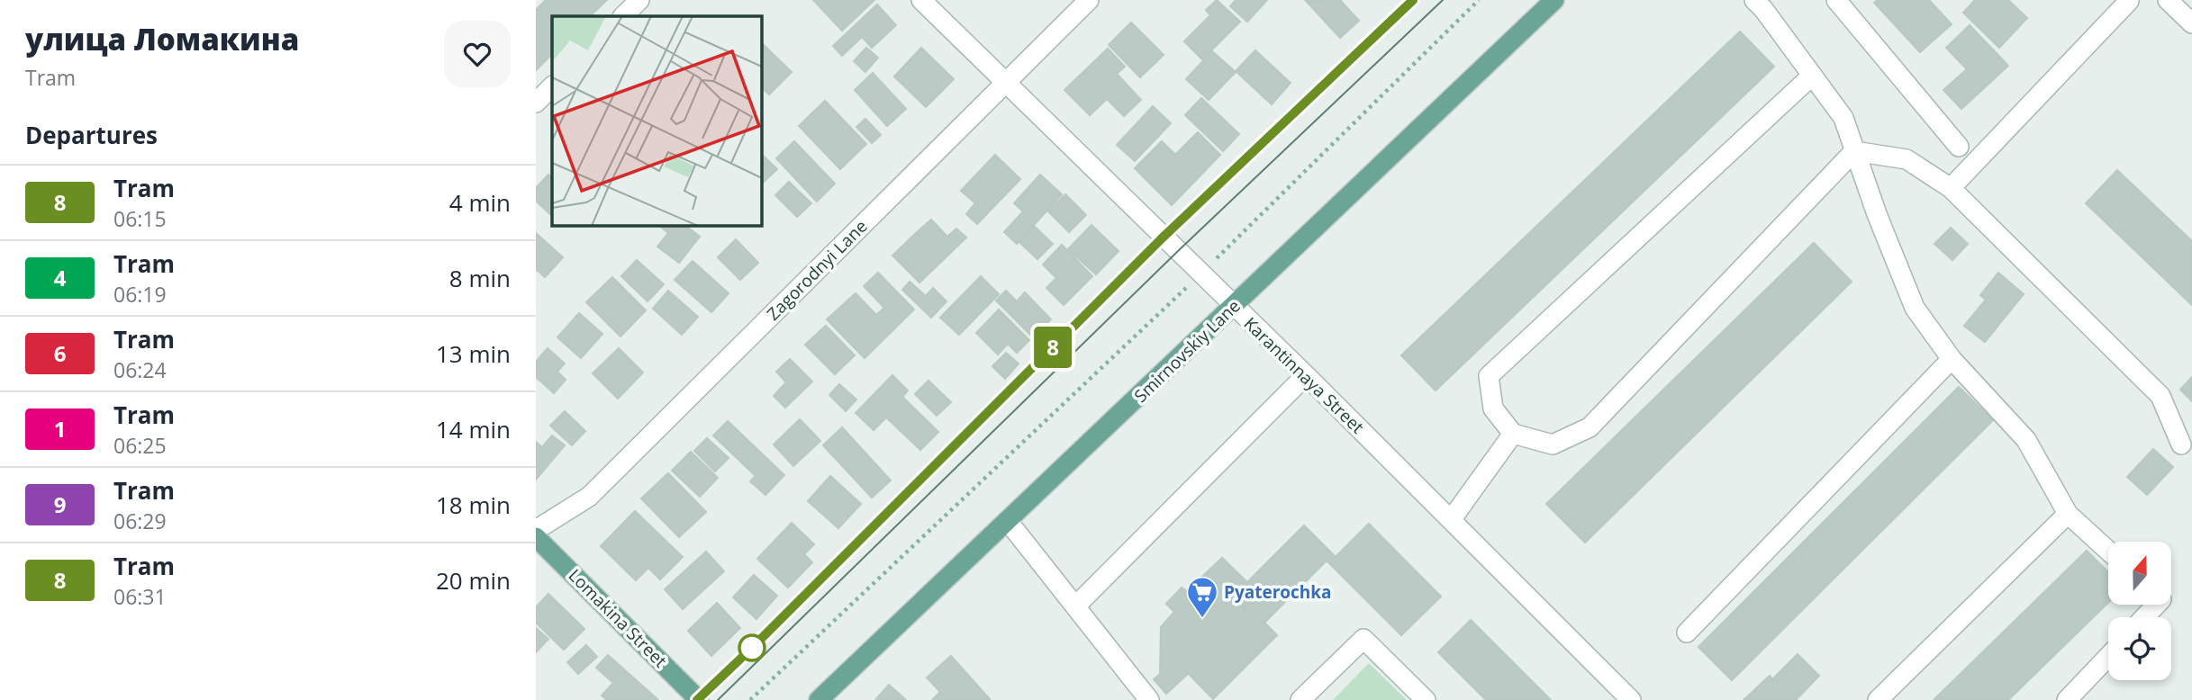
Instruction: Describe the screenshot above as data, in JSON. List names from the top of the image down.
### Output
{
  "streets": {
    "main road": ["Smirnovskiy Lane", "Lomakina Street"],
    "street": ["Zagorodnyi Lane", "Karantinnaya Street"]
  },
  "crossings": [
    ["Zagorodnyi Lane", "Karantinnaya Street"],
    ["Smirnovskiy Lane", "Karantinnaya Street"]
  ],
  "places": {
    "supermarket": ["Pyaterochka"]
  },
  "lines": ["tram line 8"],
  "north": "top",
  "page": {
    "heading": [
      ["улица Ломакина", "Tram"],
      "Departures"
    ],
    "on_map": "8",
    "list": [
      {
        "mark": "8",
        "name": "Tram",
        "note": "06:15",
        "value": "4 min"
      },
      {
        "mark": "4",
        "name": "Tram",
        "note": "06:19",
        "value": "8 min"
      },
      {
        "mark": "6",
        "name": "Tram",
        "note": "06:24",
        "value": "13 min"
      },
      {
        "mark": "1",
        "name": "Tram",
        "note": "06:25",
        "value": "14 min"
      },
      {
        "mark": "9",
        "name": "Tram",
        "note": "06:29",
        "value": "18 min"
      },
      {
        "mark": "8",
        "name": "Tram",
        "note": "06:31",
        "value": "20 min"
      }
    ]
  }
}
